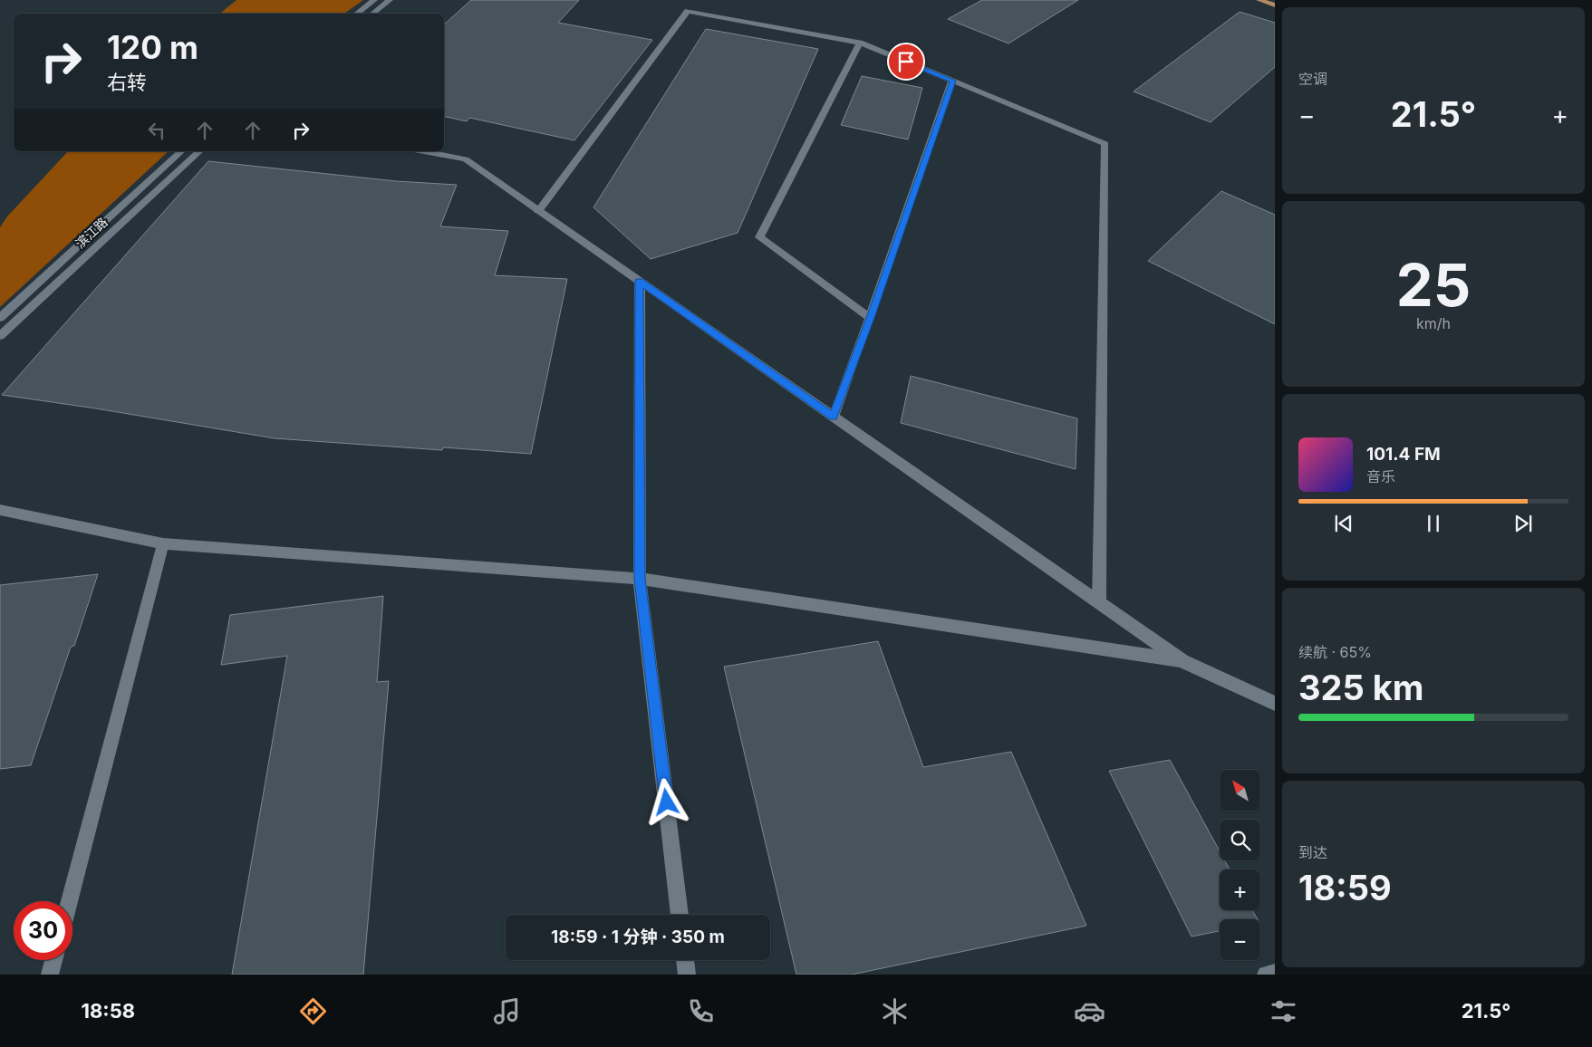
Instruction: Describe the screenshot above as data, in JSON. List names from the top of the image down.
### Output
{
  "streets": {
    "street": ["滨江路"]
  },
  "north": "top left",
  "page": {
    "tile": [
      "空调",
      ["25", "km/h"],
      ["续航 · 65%", "325 km"],
      ["到达", "18:59"]
    ],
    "turn": ["120 m", "右转"],
    "heat": ["−", "21.5°", "+"],
    "song": ["101.4 FM", "音乐"],
    "map_buttons": ["+", "−"],
    "limit": "30",
    "trip": "18:59 · 1 分钟 · 350 m",
    "tabs": ["18:58", "21.5°"]
  }
}
